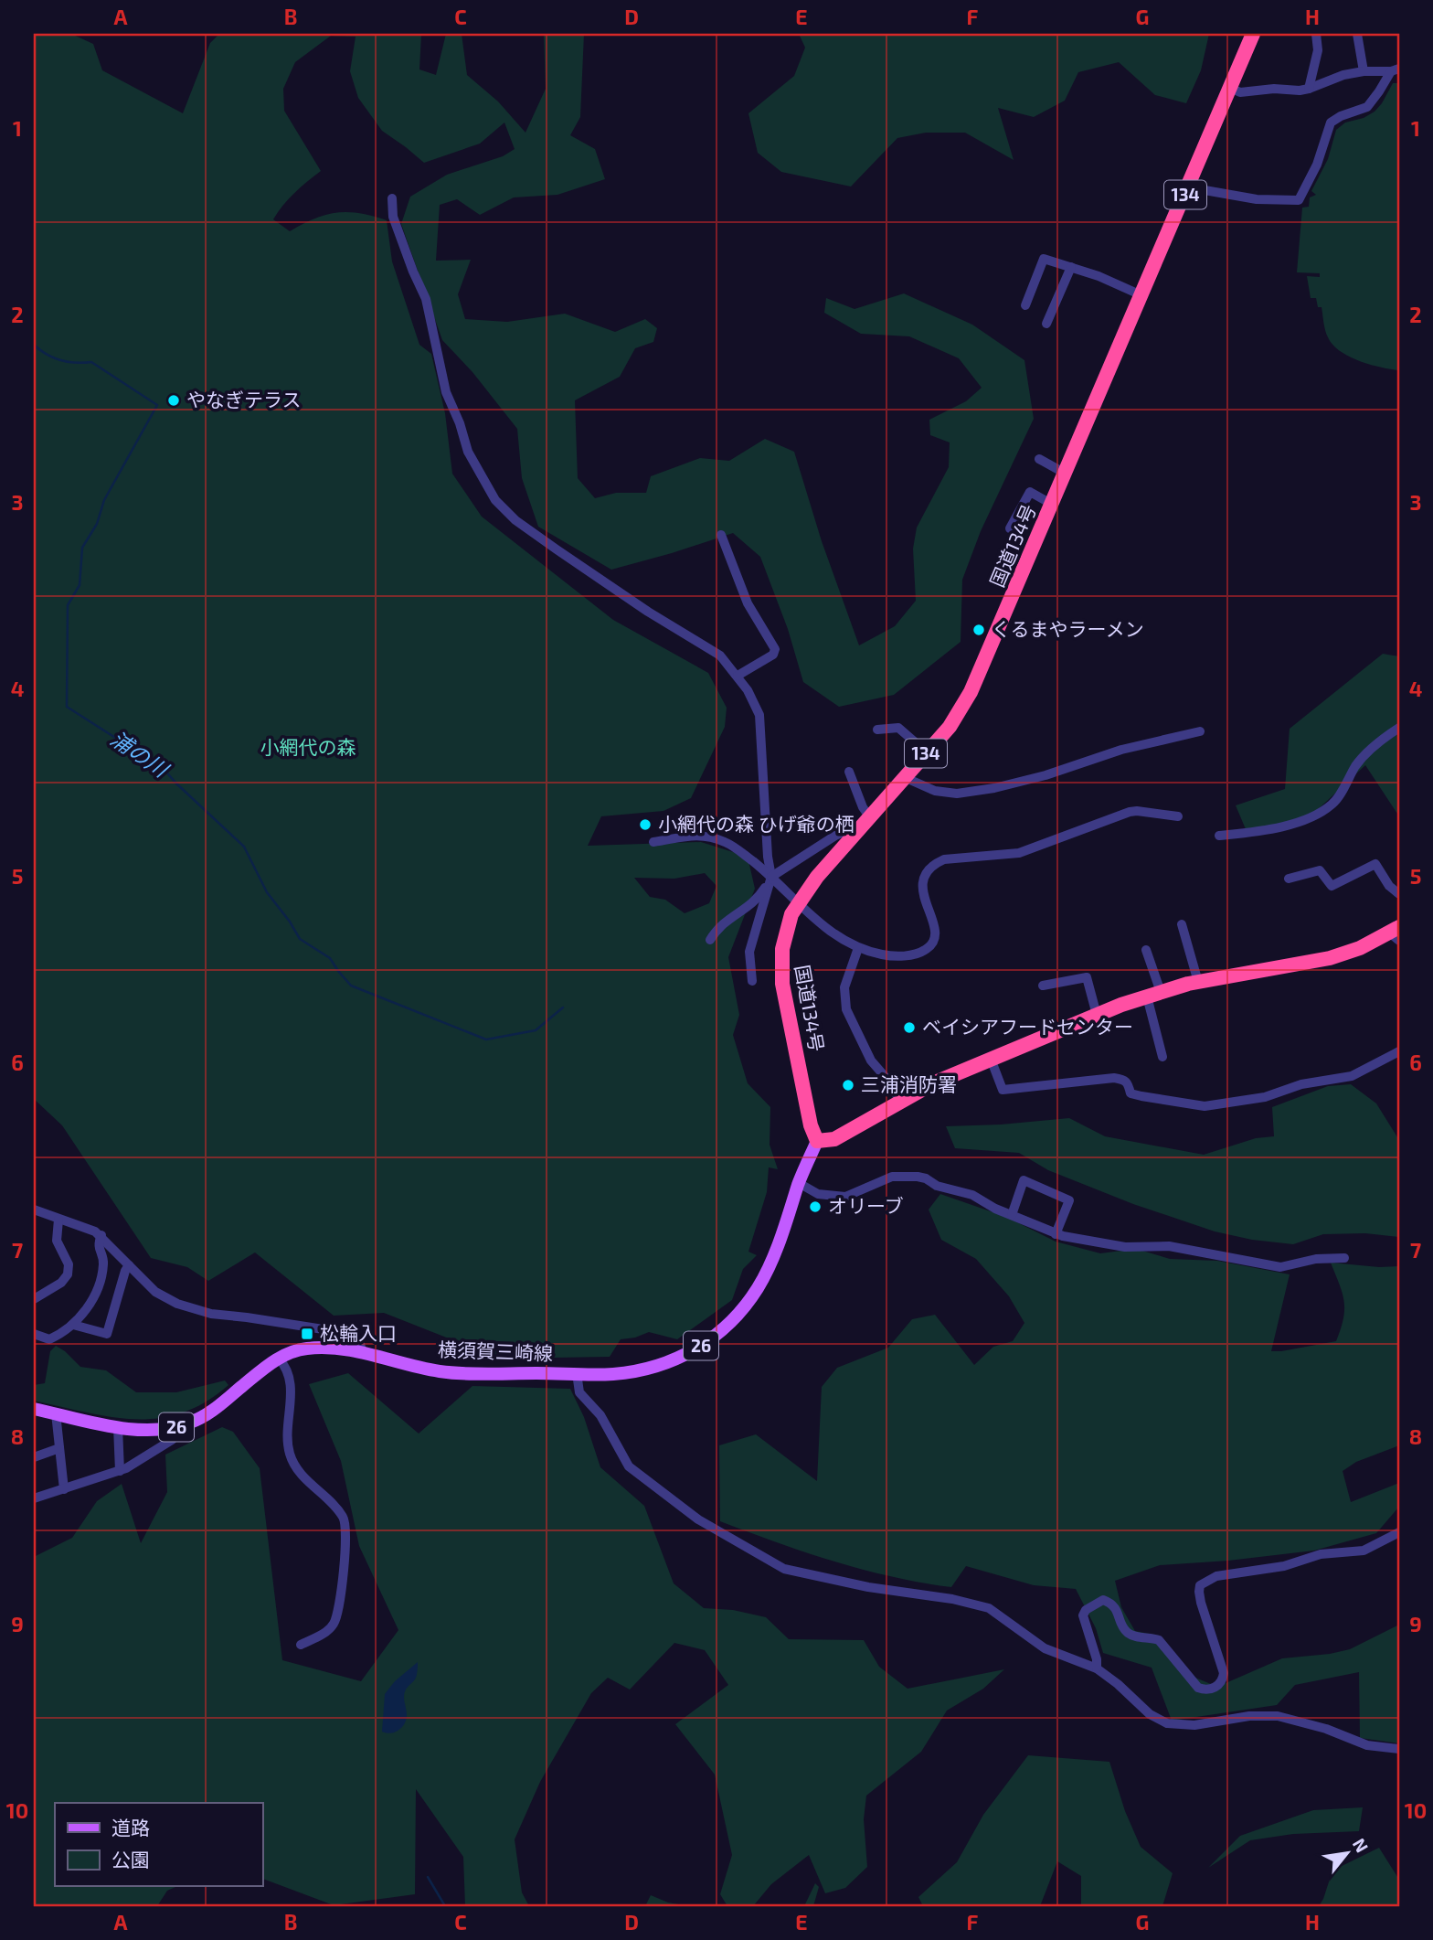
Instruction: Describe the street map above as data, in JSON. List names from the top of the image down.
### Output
{
  "streets": {
    "highway": ["134", "国道134号"],
    "main road": ["26", "横須賀三崎線"]
  },
  "crossings": [
    ["国道134号", "横須賀三崎線"]
  ],
  "water": ["浦の川"],
  "parks": ["小網代の森"],
  "places": {
    "other": [
      "やなぎテラス",
      "くるまやラーメン",
      "小網代の森 ひげ爺の栖",
      "ベイシアフードセンター",
      "三浦消防署",
      "オリーブ"
    ],
    "transit": ["松輪入口"]
  },
  "legend": ["道路", "公園"],
  "north": "top right",
  "grid": {
    "columns": [
      "A",
      "B",
      "C",
      "D",
      "E",
      "F",
      "G",
      "H"
    ],
    "rows": [
      "1",
      "2",
      "3",
      "4",
      "5",
      "6",
      "7",
      "8",
      "9",
      "10"
    ]
  }
}
